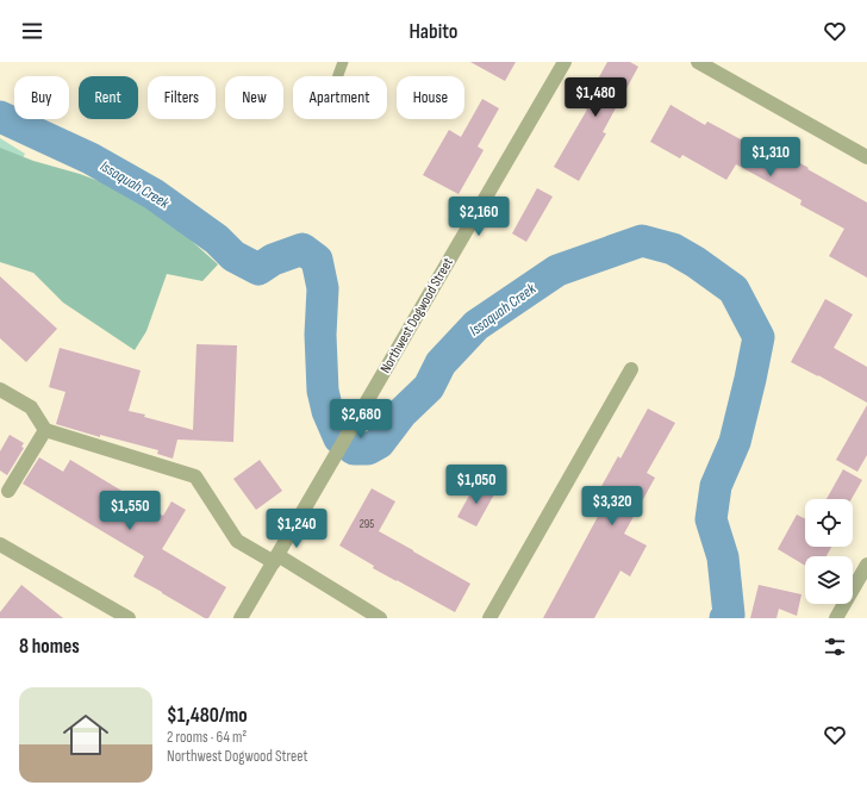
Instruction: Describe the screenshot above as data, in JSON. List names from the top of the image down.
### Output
{
  "streets": {
    "street": ["Northwest Dogwood Street"]
  },
  "water": ["Issaquah Creek"],
  "house_numbers": ["295"],
  "page": {
    "header": "Habito",
    "chip": [
      "Buy",
      "Rent",
      "Filters",
      "New",
      "Apartment",
      "House"
    ],
    "price": [
      "$1,480",
      "$1,310",
      "$2,160",
      "$2,680",
      "$1,050",
      "$3,320",
      "$1,550",
      "$1,240"
    ],
    "heading": "8 homes",
    "list": [
      {
        "name": "$1,480/mo",
        "note": "2 rooms · 64 m² · Northwest Dogwood Street"
      }
    ]
  }
}
